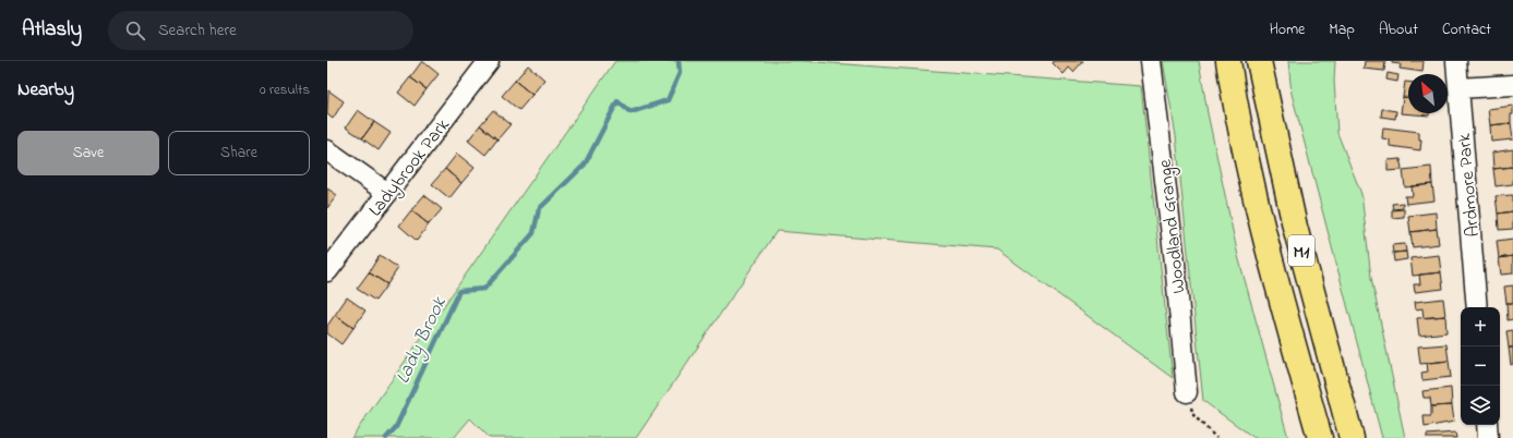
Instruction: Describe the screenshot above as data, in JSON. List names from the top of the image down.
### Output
{
  "streets": {
    "highway": ["M1"],
    "street": ["Ladybrook Park", "Ardmore Park", "Woodland Grange"]
  },
  "water": ["Lady Brook"],
  "north": "top left",
  "page": {
    "header": "Atlasly",
    "search": "Search here",
    "nav": [
      "Home",
      "Map",
      "About",
      "Contact"
    ],
    "heading": ["Nearby", "0 results"],
    "buttons": ["Save", "Share"],
    "map_buttons": ["+", "−"]
  }
}
